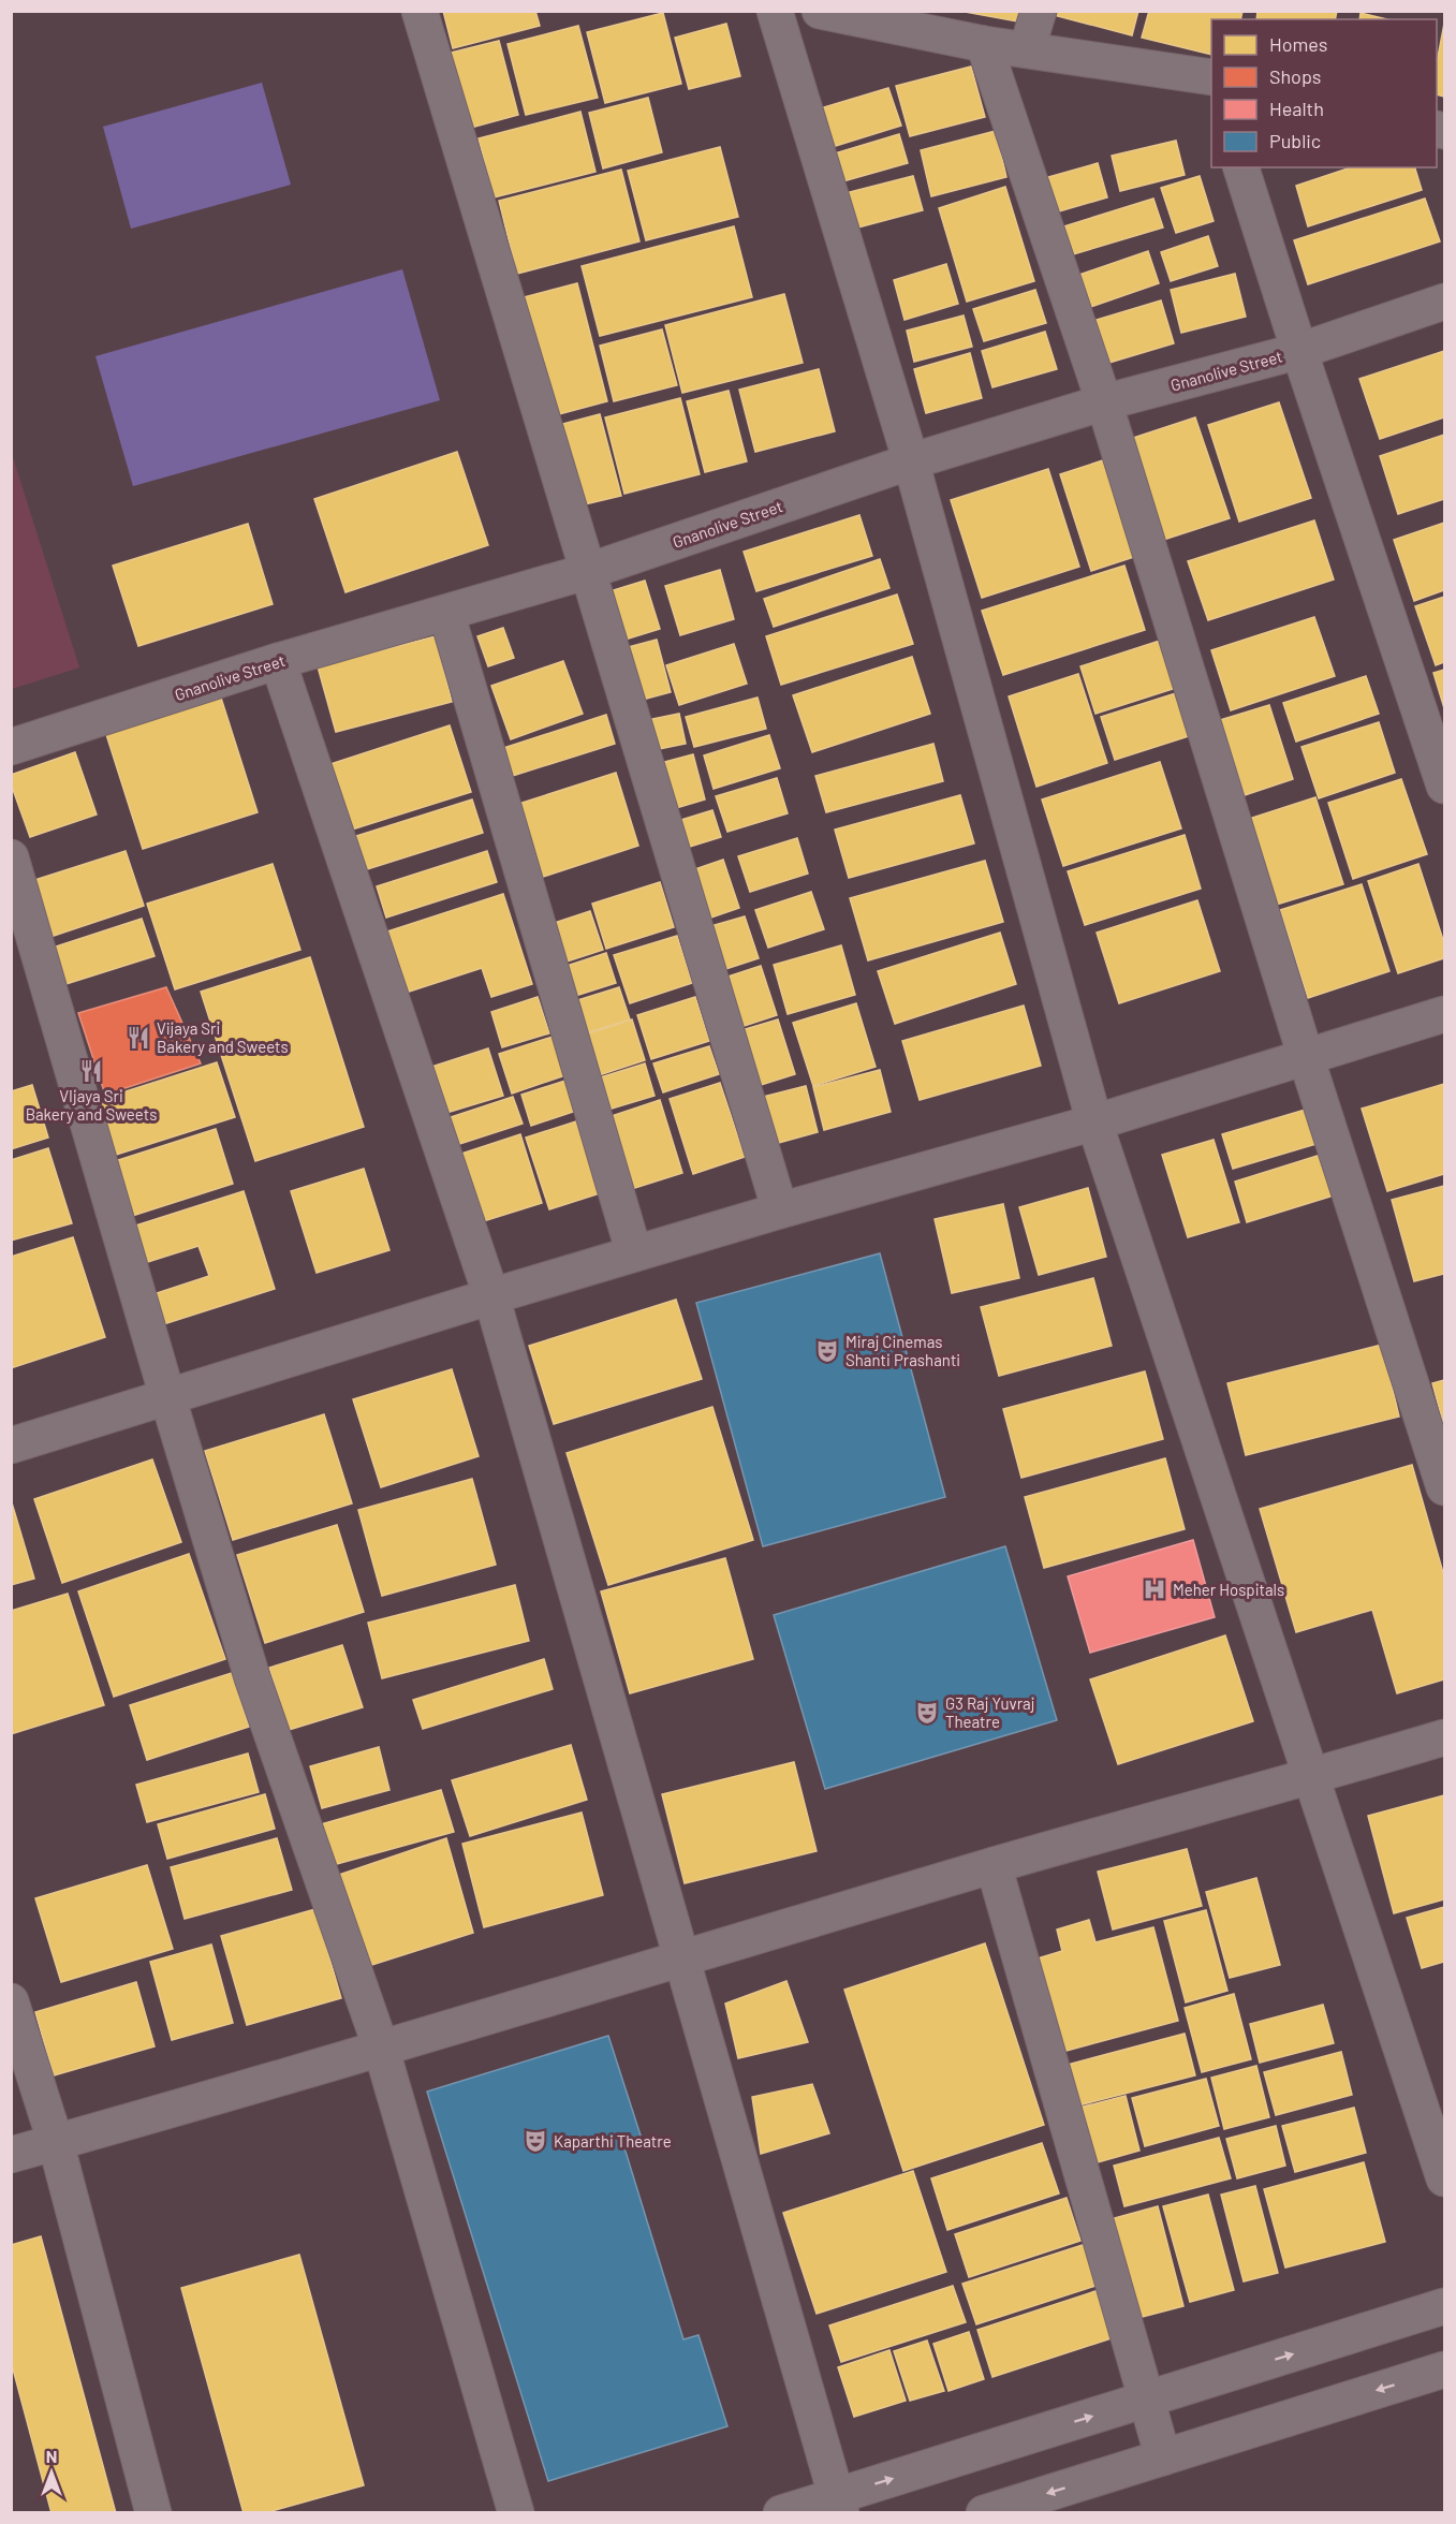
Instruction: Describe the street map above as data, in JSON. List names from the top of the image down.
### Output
{
  "streets": {
    "street": ["Gnanolive Street"]
  },
  "places": {
    "restaurant": ["Vijaya Sri Bakery and Sweets", "VIjaya Sri Bakery and Sweets"],
    "theatre": ["Miraj Cinemas Shanti Prashanti", "G3 Raj Yuvraj Theatre", "Kaparthi Theatre"],
    "hospital": ["Meher Hospitals"]
  },
  "legend": [
    "Homes",
    "Shops",
    "Health",
    "Public"
  ],
  "north": "top"
}
